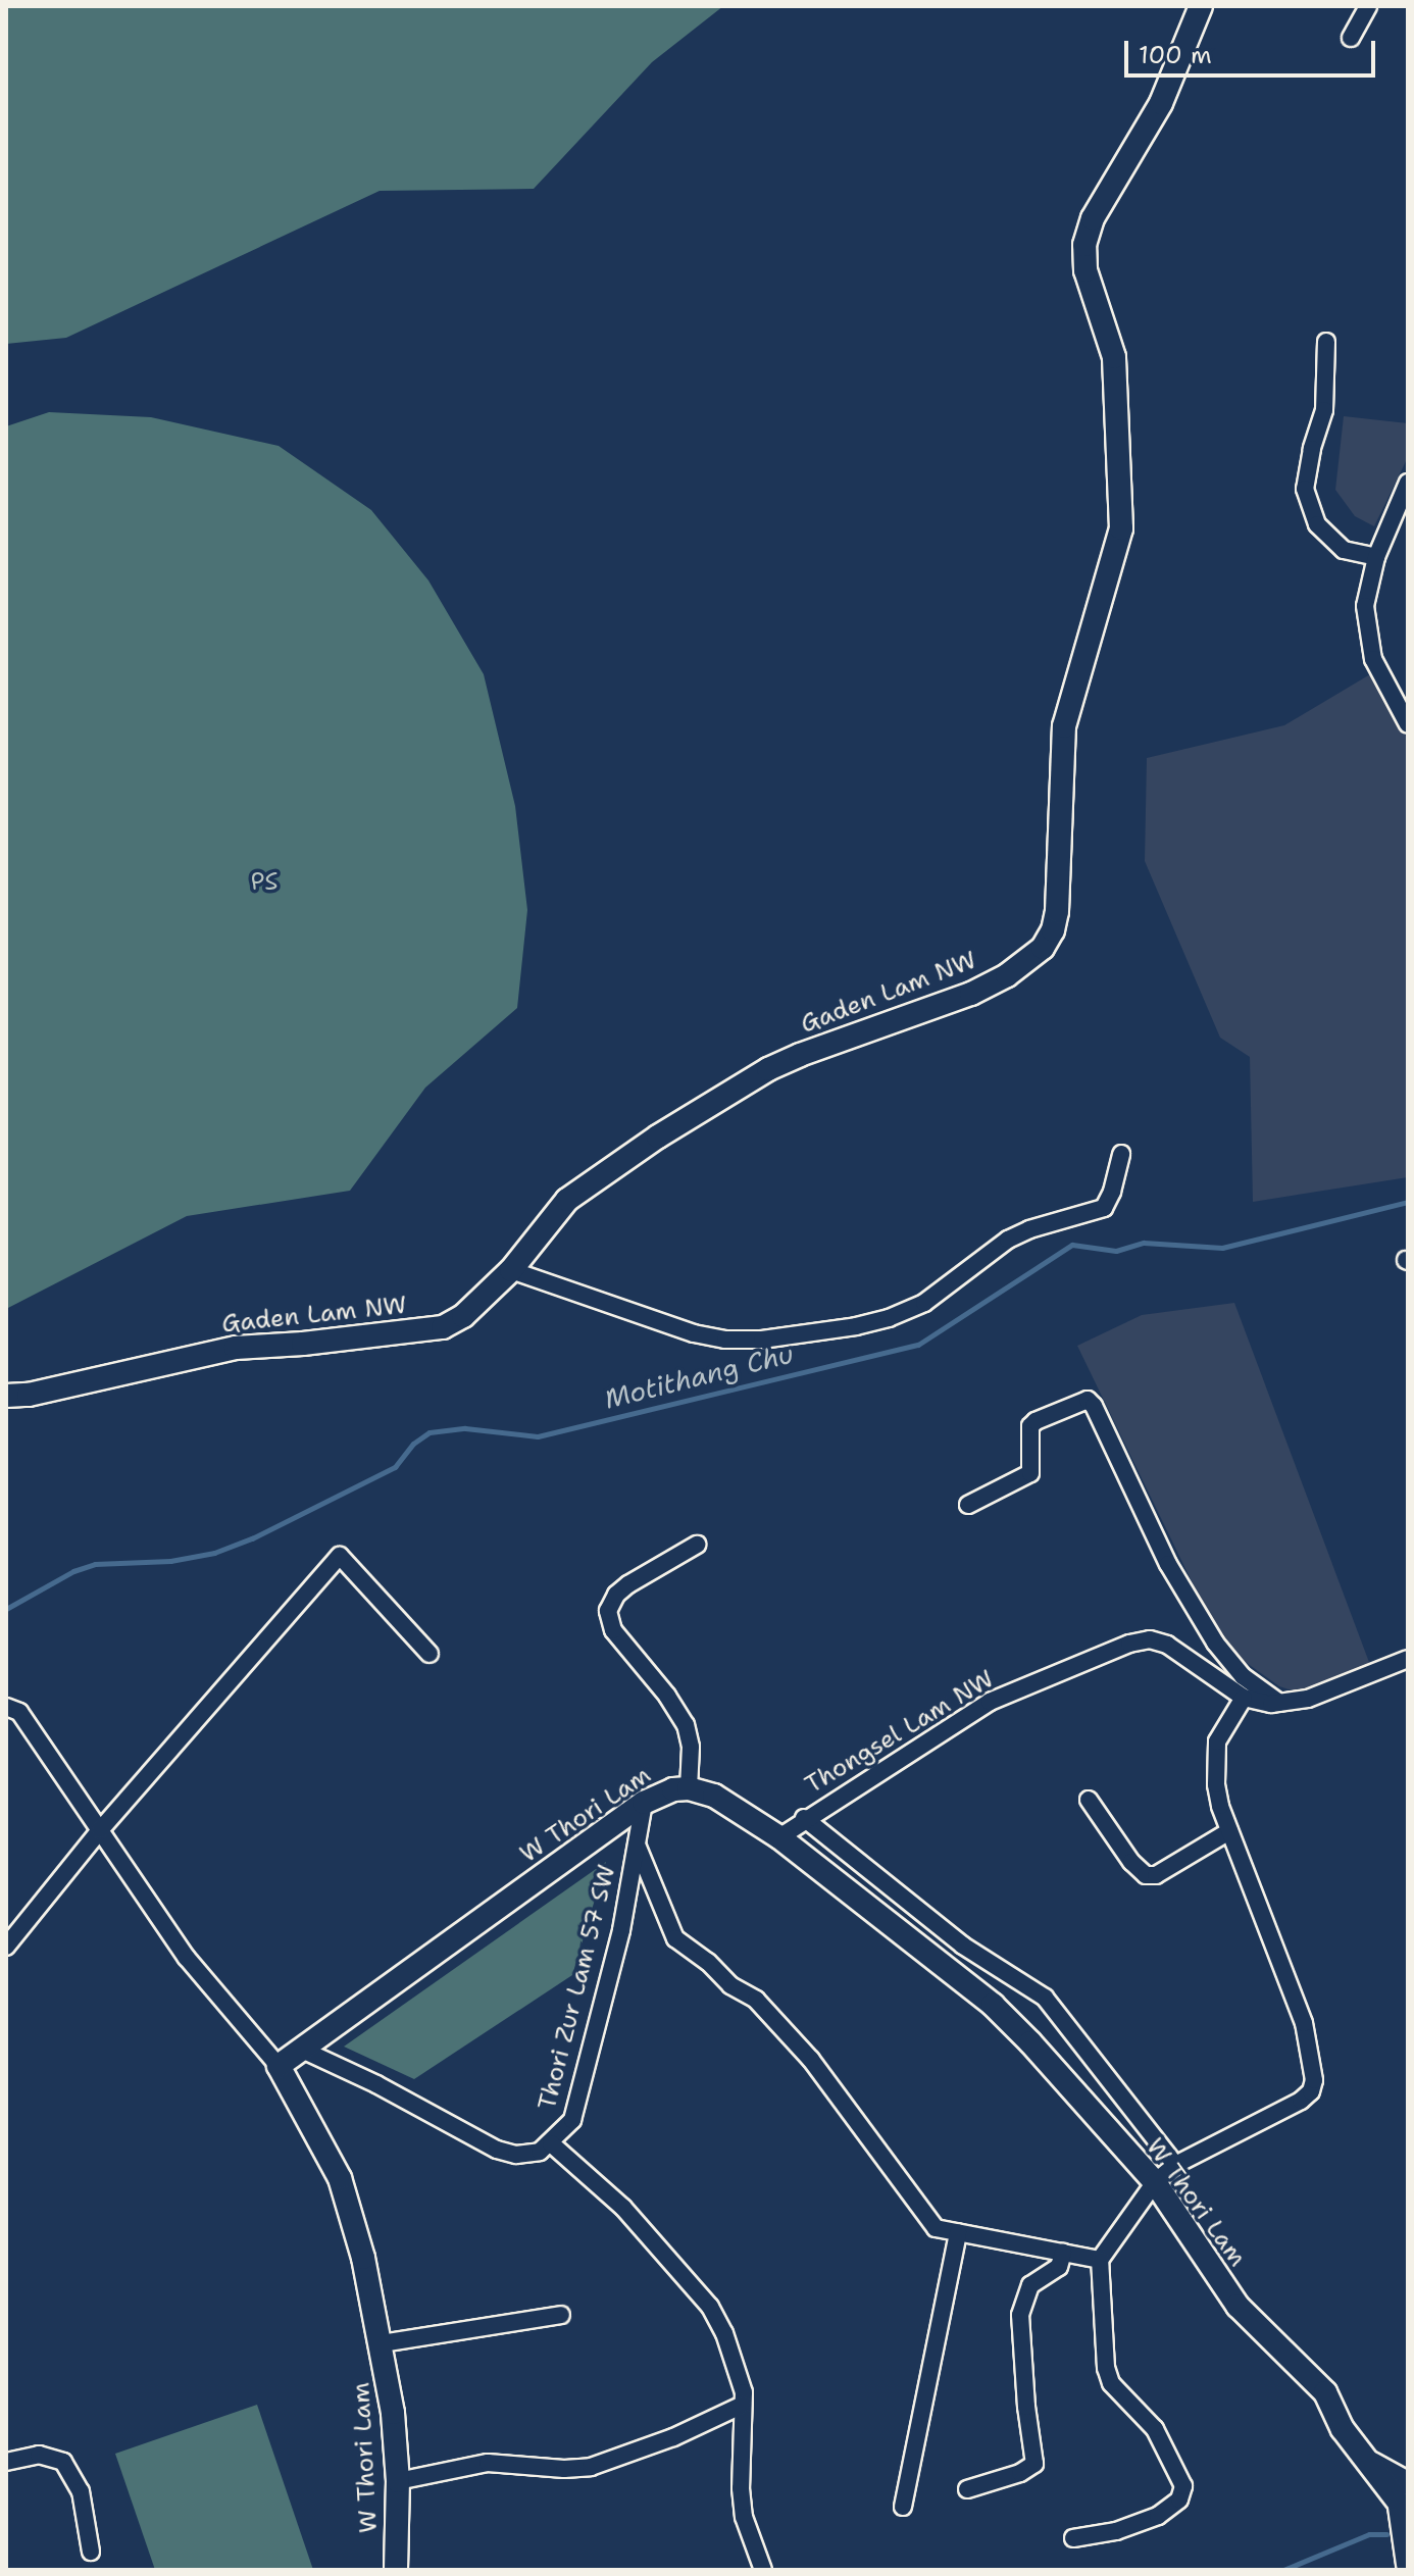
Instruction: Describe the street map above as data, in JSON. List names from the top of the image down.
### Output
{
  "streets": {
    "main road": ["Gaden Lam NW", "W Thori Lam"],
    "street": ["Thongsel Lam NW", "Thori Zur Lam 57 SW"]
  },
  "crossings": [
    ["Thongsel Lam NW", "W Thori Lam"],
    ["W Thori Lam", "Thori Zur Lam 57 SW"]
  ],
  "water": ["Motithang Chu"],
  "parks": ["PS"],
  "scale_bar": "100 m"
}
